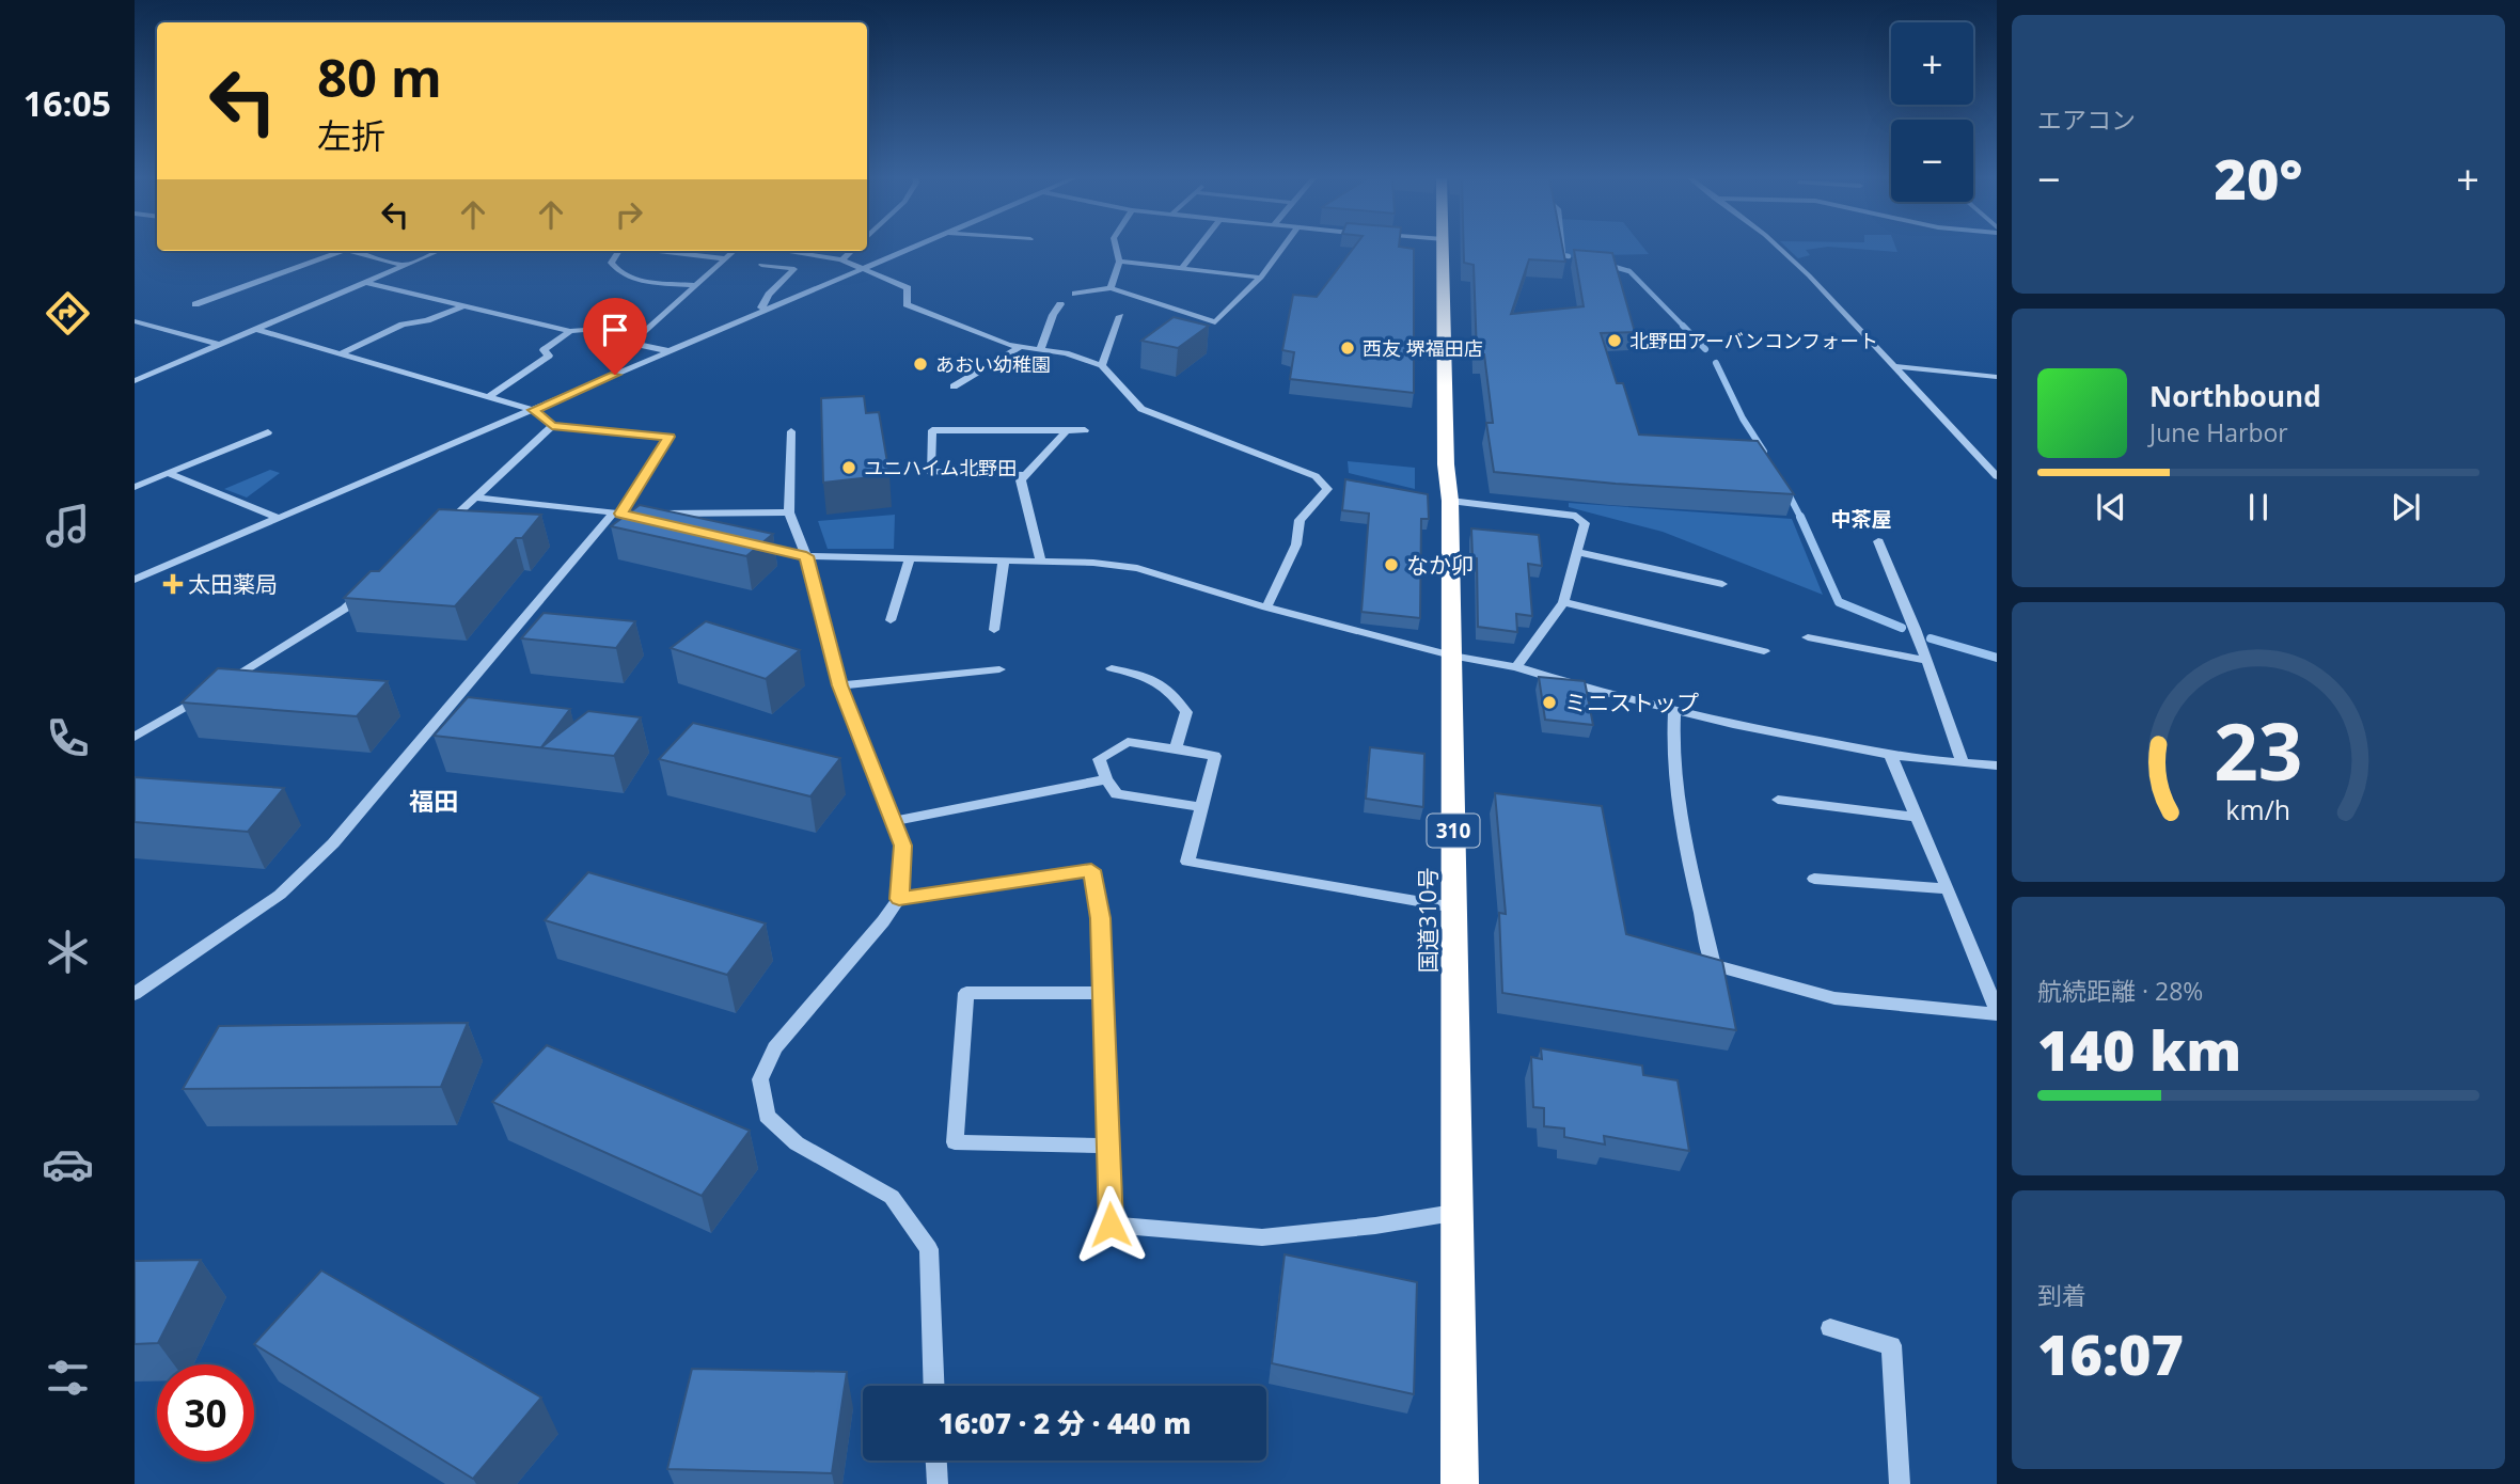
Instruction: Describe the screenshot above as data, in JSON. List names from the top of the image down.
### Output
{
  "streets": {
    "highway": ["310", "国道310号"]
  },
  "districts": ["中茶屋", "福田"],
  "places": {
    "other": [
      "北野田アーバンコンフォート",
      "西友 堺福田店",
      "あおい幼稚園",
      "ユニハイム北野田",
      "なか卯",
      "ミニストップ"
    ],
    "health": ["太田薬局"]
  },
  "page": {
    "tabs": "16:05",
    "tile": [
      "エアコン",
      ["航続距離 · 28%", "140 km"],
      ["到着", "16:07"]
    ],
    "map_buttons": ["+", "−"],
    "turn": ["80 m", "左折"],
    "heat": ["−", "20°", "+"],
    "song": ["Northbound", "June Harbor"],
    "limit": "30",
    "trip": "16:07 · 2 分 · 440 m",
    "gauge": ["23", "km/h"]
  }
}
